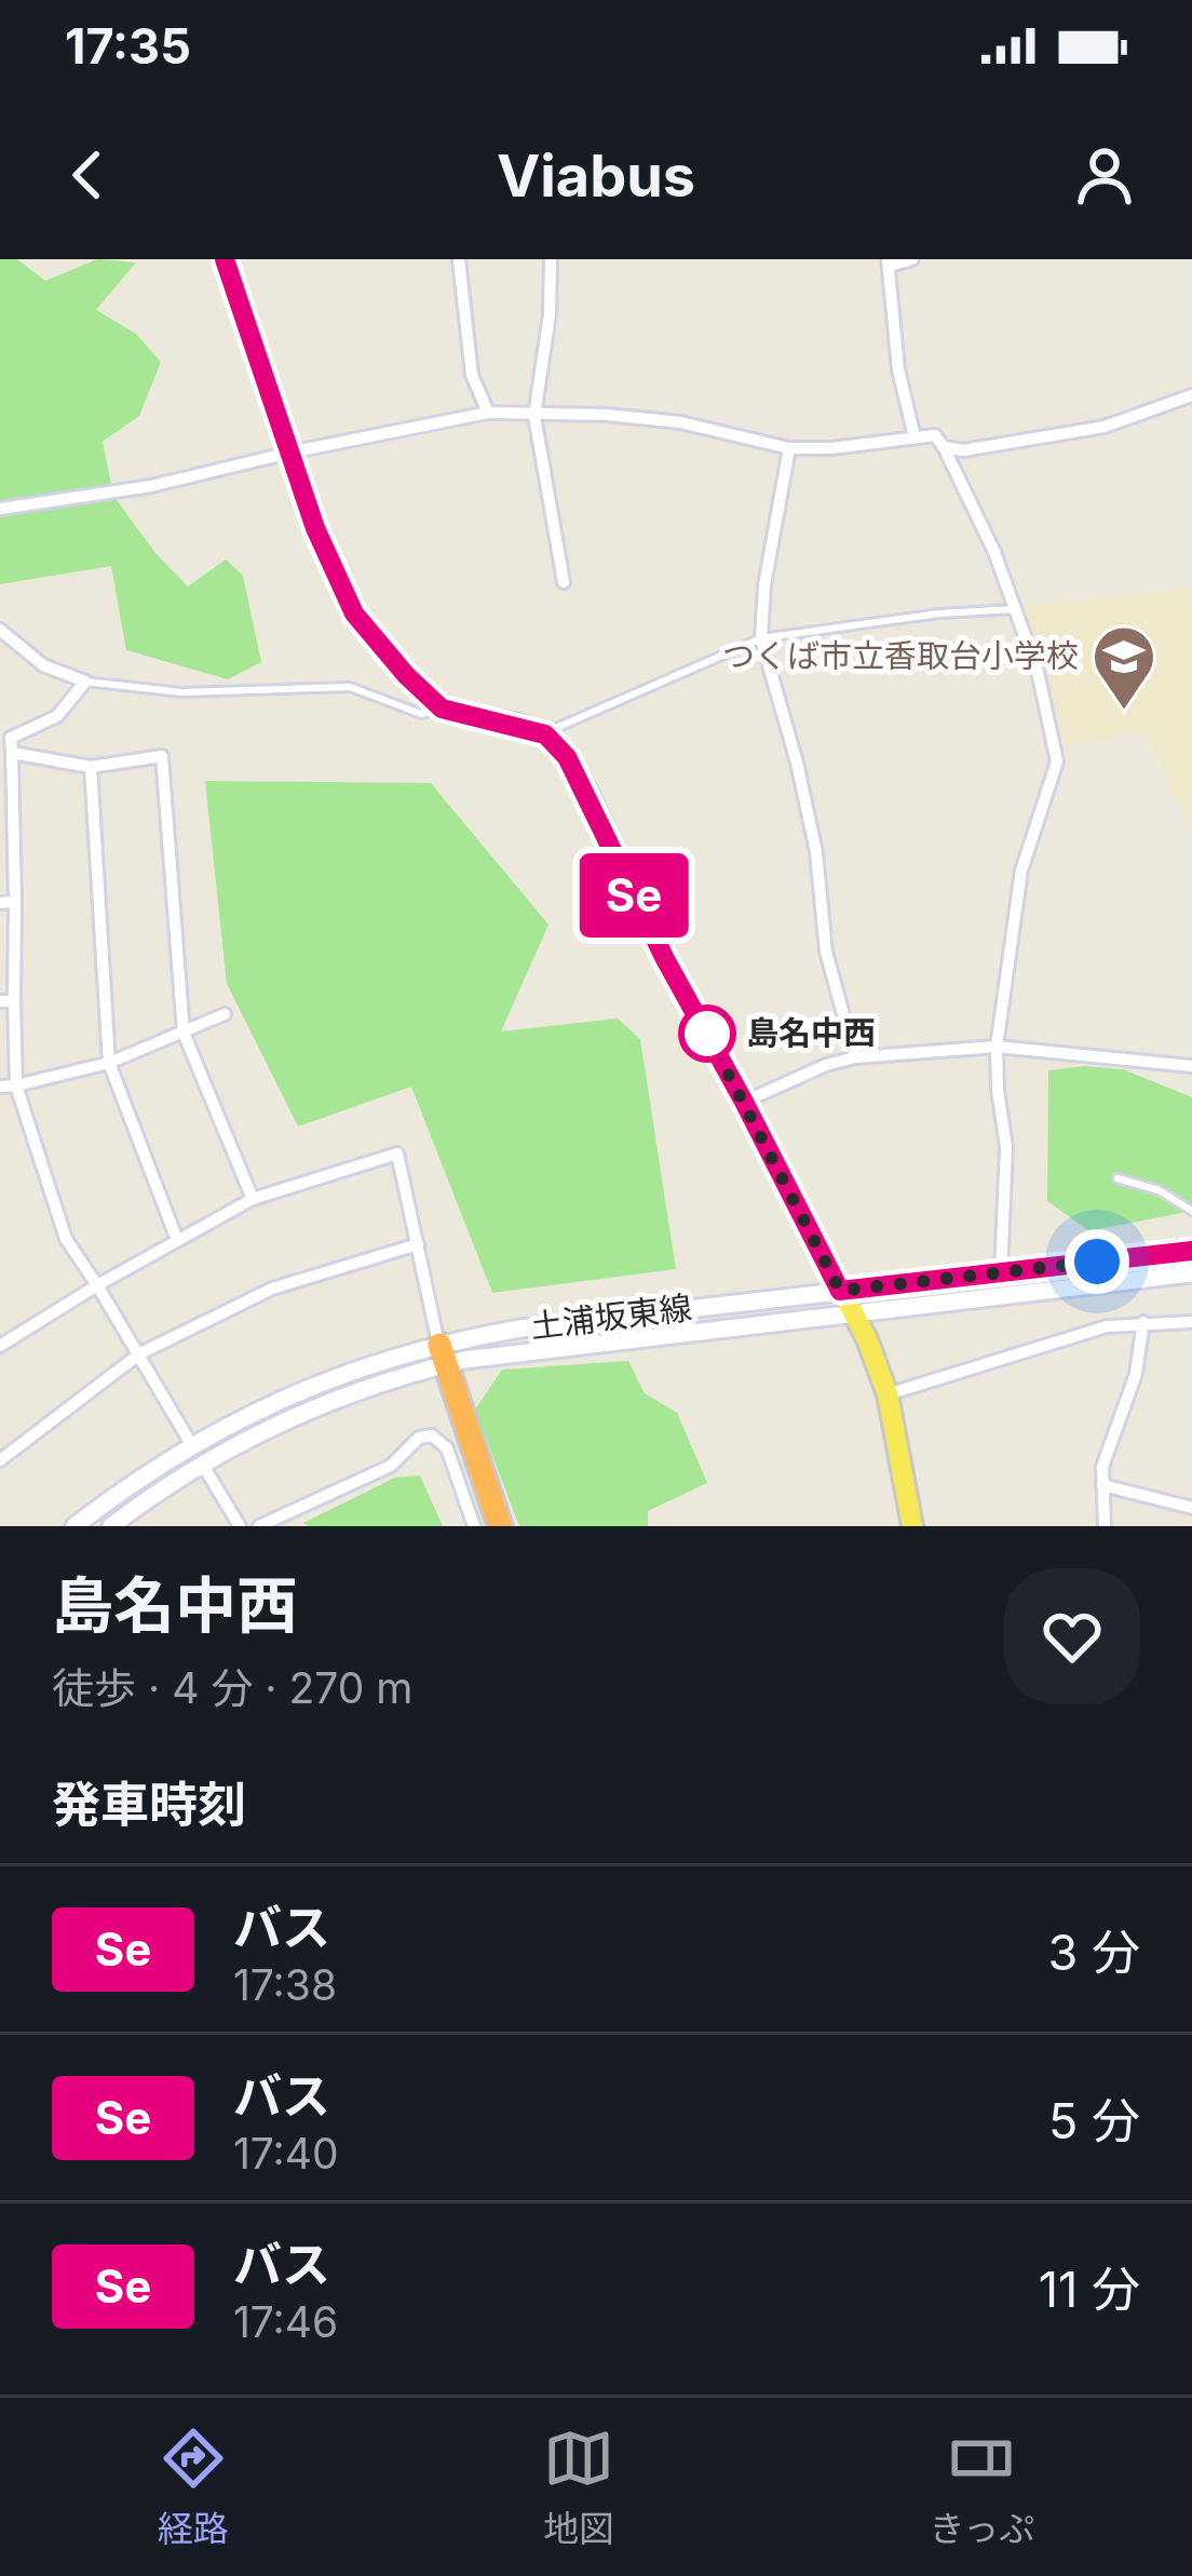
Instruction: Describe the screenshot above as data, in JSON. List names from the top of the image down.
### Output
{
  "streets": {
    "main road": ["土浦坂東線"]
  },
  "places": {
    "school or university": ["つくば市立香取台小学校"],
    "other": ["島名中西"]
  },
  "lines": ["bus line Se"],
  "page": {
    "status": "17:35",
    "header": "Viabus",
    "on_map": "Se",
    "heading": [
      ["島名中西", "徒歩 · 4 分 · 270 m"],
      "発車時刻"
    ],
    "list": [
      {
        "mark": "Se",
        "name": "バス",
        "note": "17:38",
        "value": "3 分"
      },
      {
        "mark": "Se",
        "name": "バス",
        "note": "17:40",
        "value": "5 分"
      },
      {
        "mark": "Se",
        "name": "バス",
        "note": "17:46",
        "value": "11 分"
      }
    ],
    "tabs": ["経路", "地図", "きっぷ"]
  }
}
